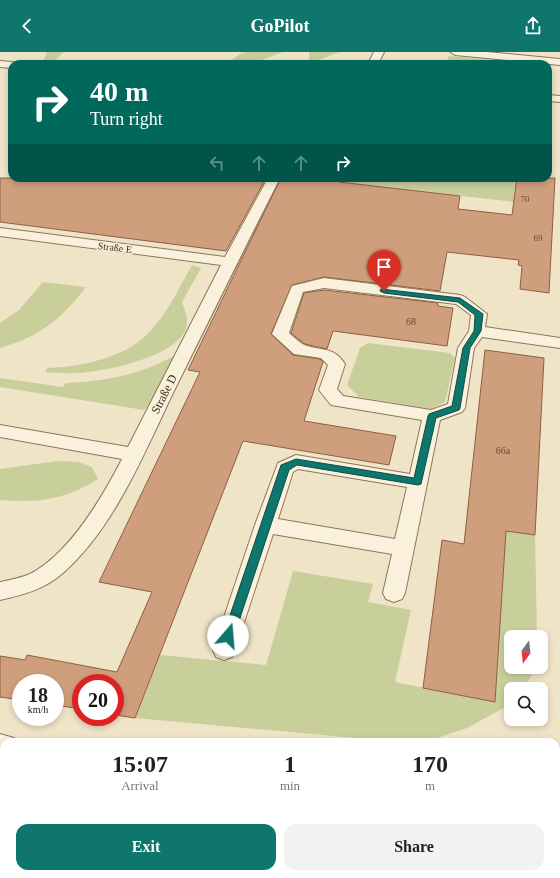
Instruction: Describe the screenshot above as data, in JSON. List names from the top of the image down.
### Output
{
  "streets": {
    "lane": ["Straße E", "Straße D"]
  },
  "crossings": [
    ["Straße E", "Straße D"]
  ],
  "house_numbers": [
    "70",
    "69",
    "68",
    "66a"
  ],
  "north": "bottom",
  "page": {
    "header": "GoPilot",
    "turn": ["40 m", "Turn right"],
    "speed": "18 km/h",
    "limit": "20",
    "eta": [
      "15:07",
      "Arrival",
      "1",
      "min",
      "170",
      "m"
    ],
    "buttons": ["Exit", "Share"]
  }
}
